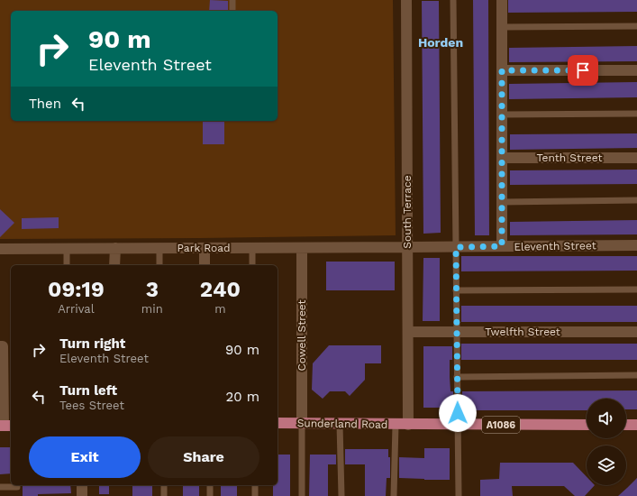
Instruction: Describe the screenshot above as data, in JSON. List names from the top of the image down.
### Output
{
  "streets": {
    "main road": ["Sunderland Road", "A1086"],
    "street": [
      "Tenth Street",
      "South Terrace",
      "Eleventh Street",
      "Park Road",
      "Twelfth Street",
      "Cowell Street"
    ]
  },
  "crossings": [
    ["South Terrace", "Eleventh Street"],
    ["South Terrace", "Park Road"],
    ["South Terrace", "Twelfth Street"],
    ["South Terrace", "Sunderland Road"],
    ["South Terrace", "A1086"],
    ["Eleventh Street", "Park Road"],
    ["Park Road", "Cowell Street"],
    ["Cowell Street", "Sunderland Road"],
    ["Sunderland Road", "A1086"]
  ],
  "districts": ["Horden"],
  "page": {
    "turn": ["90 m", "Eleventh Street"],
    "then": "Then",
    "eta": [
      "09:19",
      "Arrival",
      "3",
      "min",
      "240",
      "m"
    ],
    "list": [
      {
        "name": "Turn right",
        "note": "Eleventh Street",
        "value": "90 m"
      },
      {
        "name": "Turn left",
        "note": "Tees Street",
        "value": "20 m"
      }
    ],
    "buttons": ["Exit", "Share"]
  }
}
